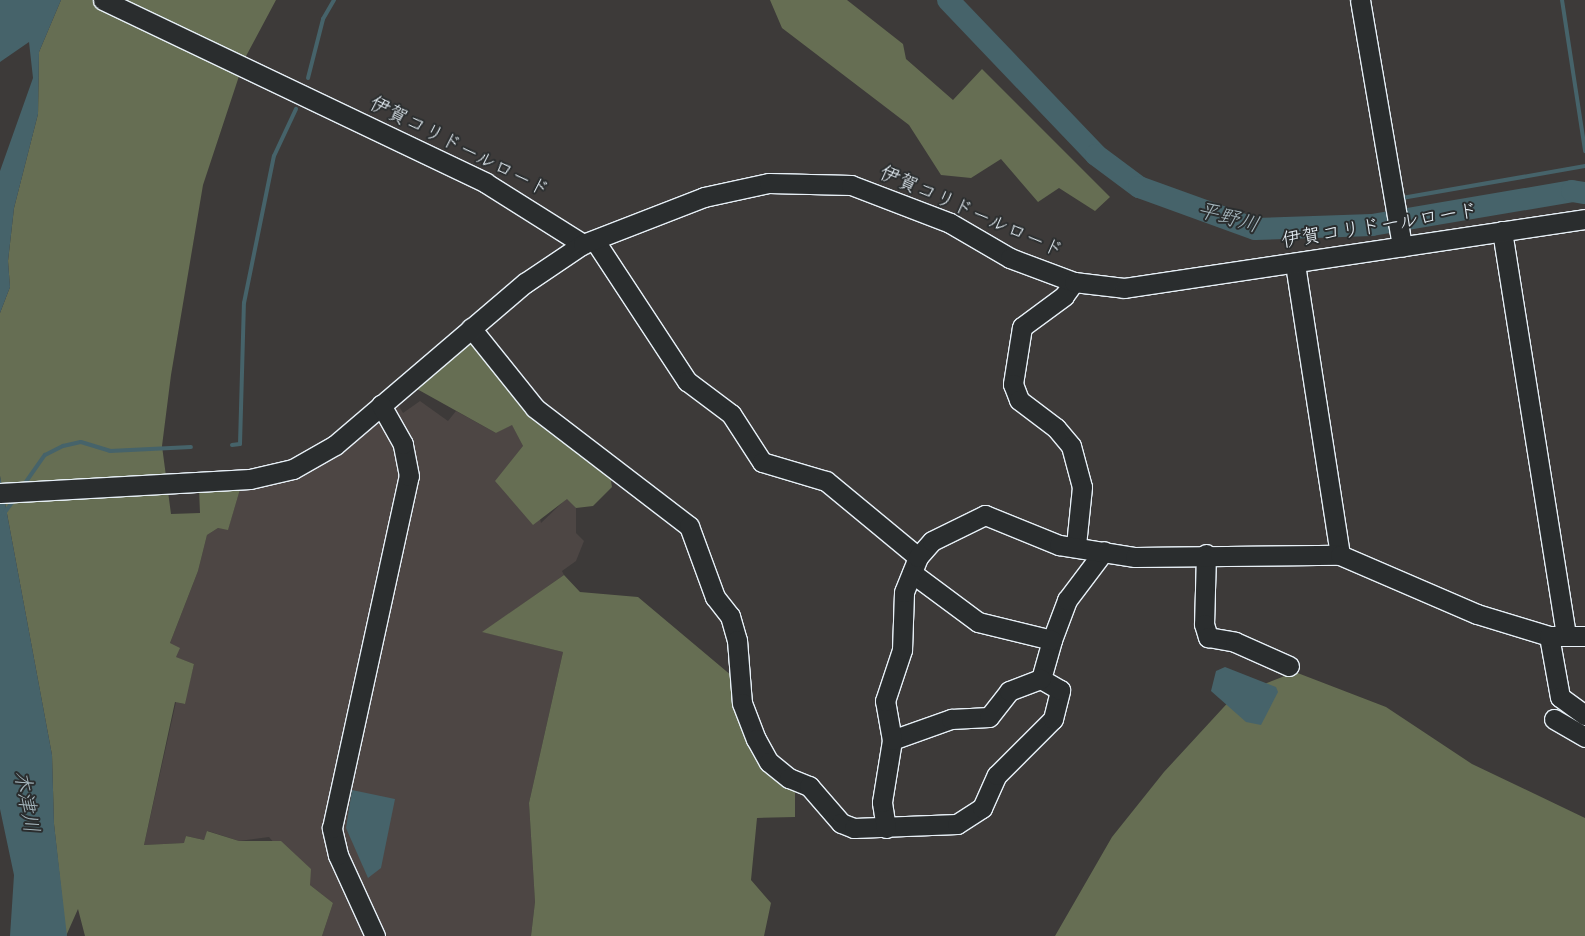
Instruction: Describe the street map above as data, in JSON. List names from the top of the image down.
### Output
{
  "streets": {
    "street": ["伊賀コリドールロード"]
  },
  "water": ["平野川", "木津川"]
}
